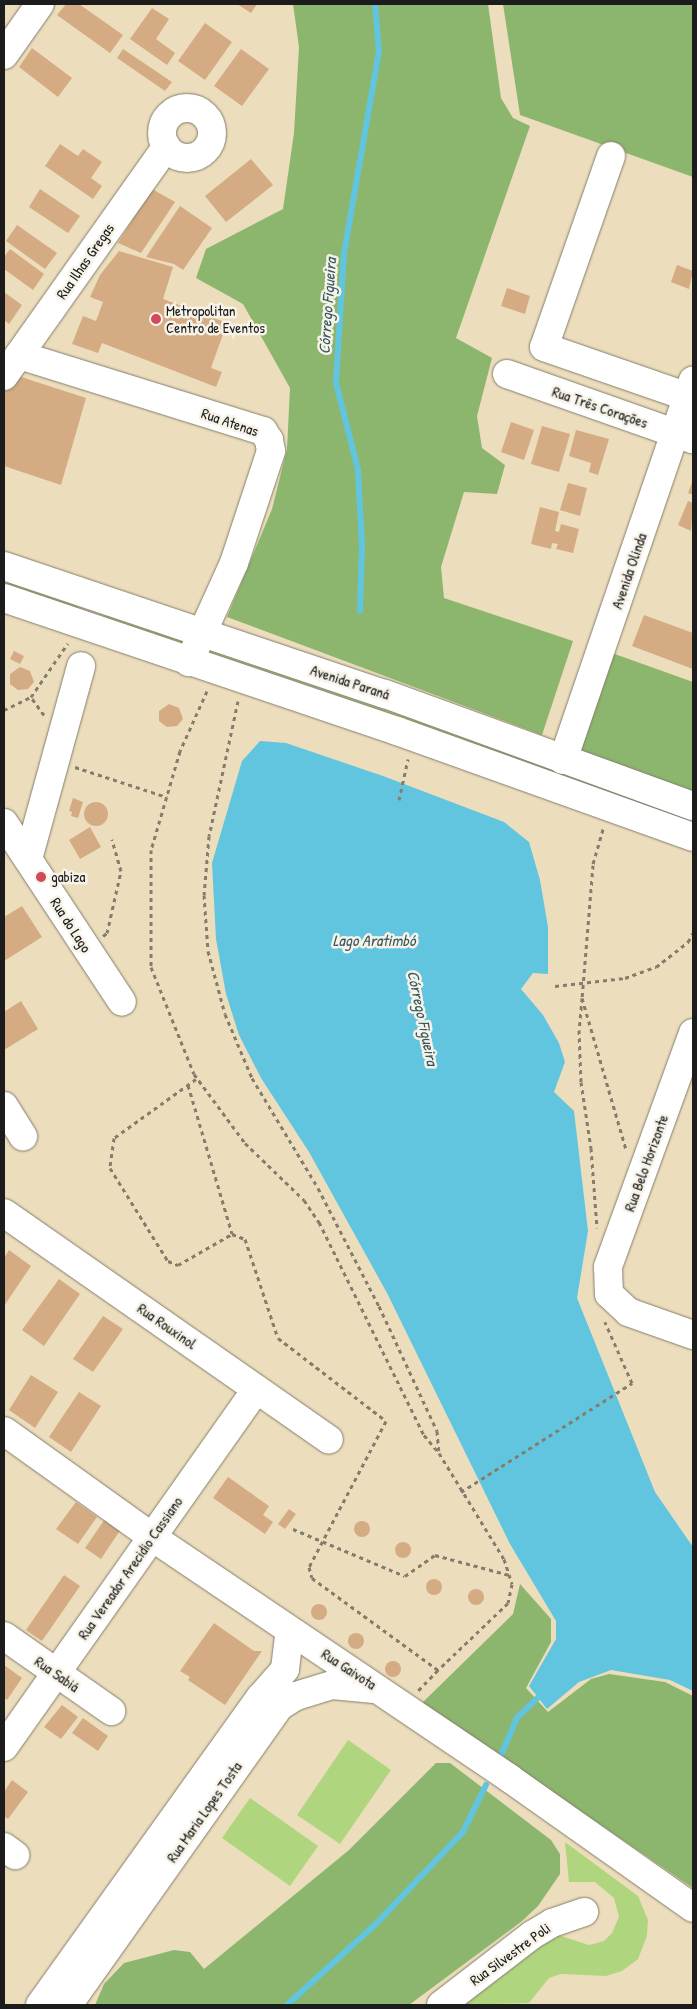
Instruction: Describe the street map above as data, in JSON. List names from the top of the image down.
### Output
{
  "streets": {
    "street": [
      "Rua Ilhas Gregas",
      "Rua Três Corações",
      "Rua Atenas",
      "Avenida Olinda",
      "Avenida Paraná",
      "Rua do Lago",
      "Rua Belo Horizonte",
      "Rua Rouxinol",
      "Rua Vereador Arecidio Cassiano",
      "Rua Gaivota",
      "Rua Sabiá",
      "Rua Maria Lopes Tosta",
      "Rua Silvestre Poli"
    ]
  },
  "crossings": [
    ["Rua Ilhas Gregas", "Rua Atenas"],
    ["Rua Três Corações", "Avenida Olinda"],
    ["Rua Atenas", "Avenida Paraná"],
    ["Avenida Olinda", "Avenida Paraná"],
    ["Rua Rouxinol", "Rua Vereador Arecidio Cassiano"],
    ["Rua Vereador Arecidio Cassiano", "Rua Gaivota"],
    ["Rua Vereador Arecidio Cassiano", "Rua Sabiá"],
    ["Rua Gaivota", "Rua Maria Lopes Tosta"]
  ],
  "water": ["Córrego Figueira", "Lago Aratimbó"],
  "places": ["Metropolitan Centro de Eventos", "gabiza"]
}
